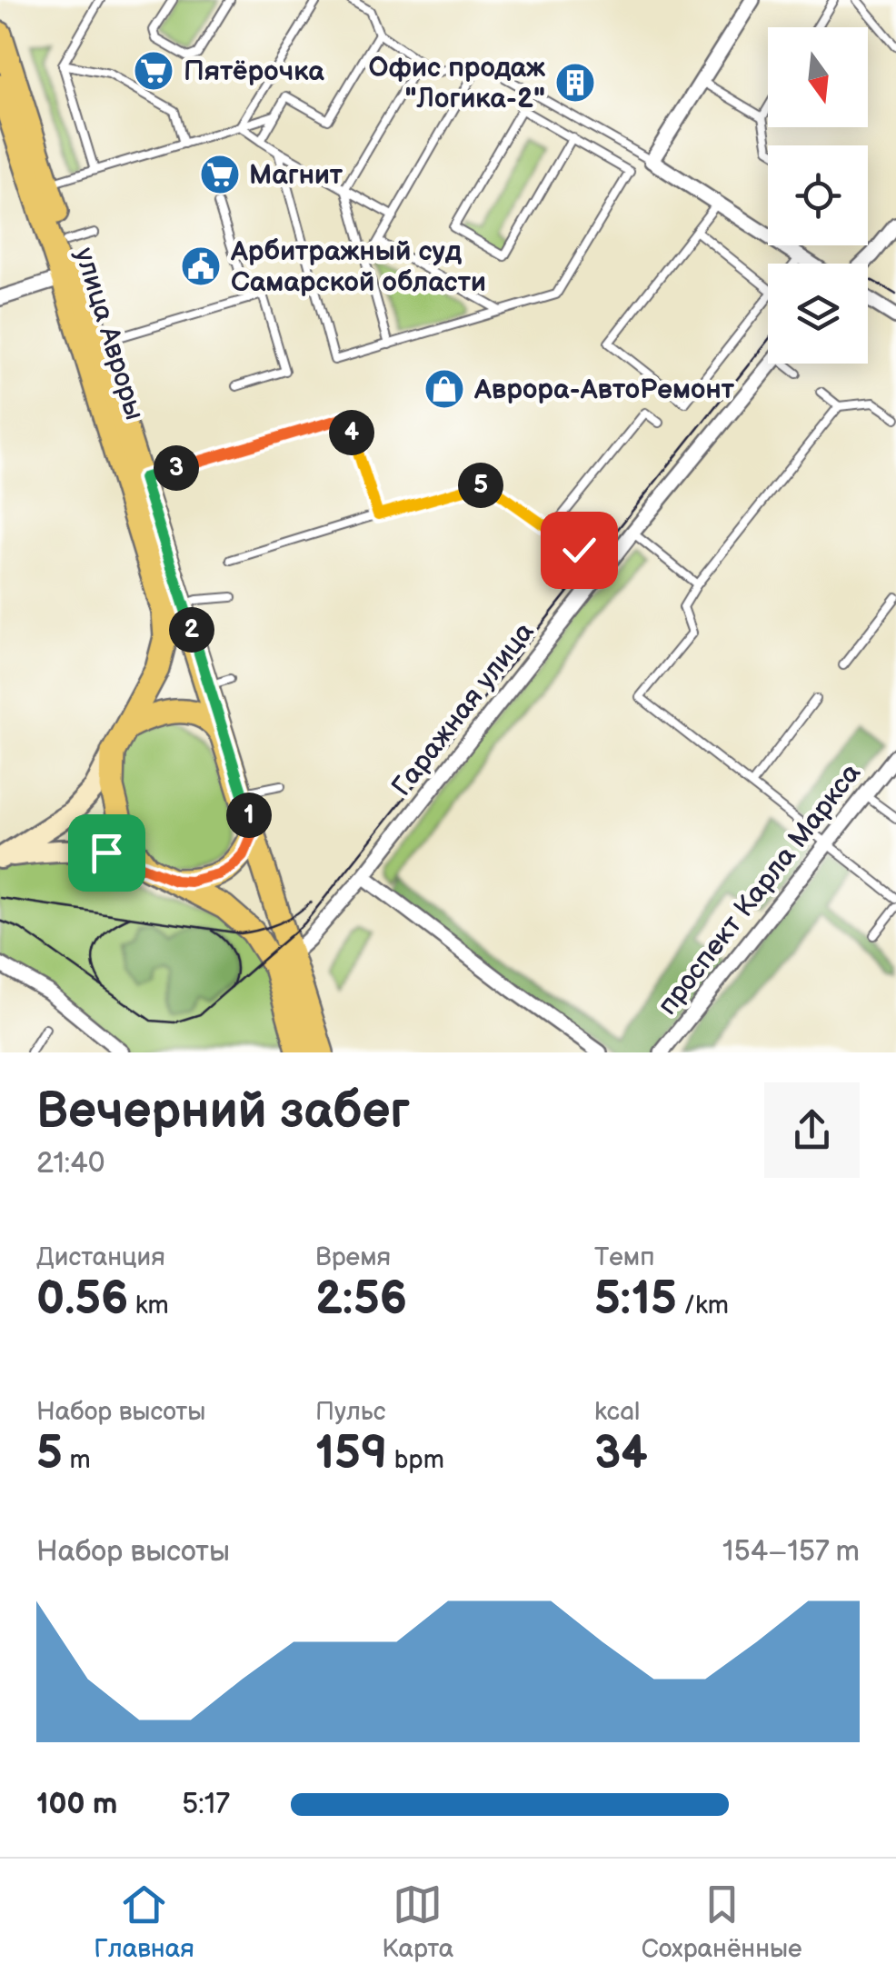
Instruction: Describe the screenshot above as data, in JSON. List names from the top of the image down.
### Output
{
  "streets": {
    "main road": ["улица Авроры"],
    "street": ["Гаражная улица", "проспект Карла Маркса"]
  },
  "crossings": [
    ["улица Авроры", "Гаражная улица"]
  ],
  "places": {
    "supermarket": ["Пятёрочка", "Магнит"],
    "building": ["Офис продаж \"Логика-2\""],
    "public building": ["Арбитражный суд Самарской области"],
    "shop": ["Аврора-АвтоРемонт"]
  },
  "north": "bottom",
  "page": {
    "pins": [
      "4",
      "3",
      "5",
      "2",
      "1"
    ],
    "heading": ["Вечерний забег", "21:40"],
    "stats": [
      ["Дистанция", "0.56 km"],
      ["Время", "2:56"],
      ["Темп", "5:15 /km"],
      ["Набор высоты", "5 m"],
      ["Пульс", "159 bpm"],
      ["kcal", "34"]
    ],
    "chart": ["Набор высоты", "154–157 m"],
    "list": [
      {
        "name": "100 m",
        "note": "5:17"
      }
    ],
    "tabs": ["Главная", "Карта", "Сохранённые"]
  }
}
